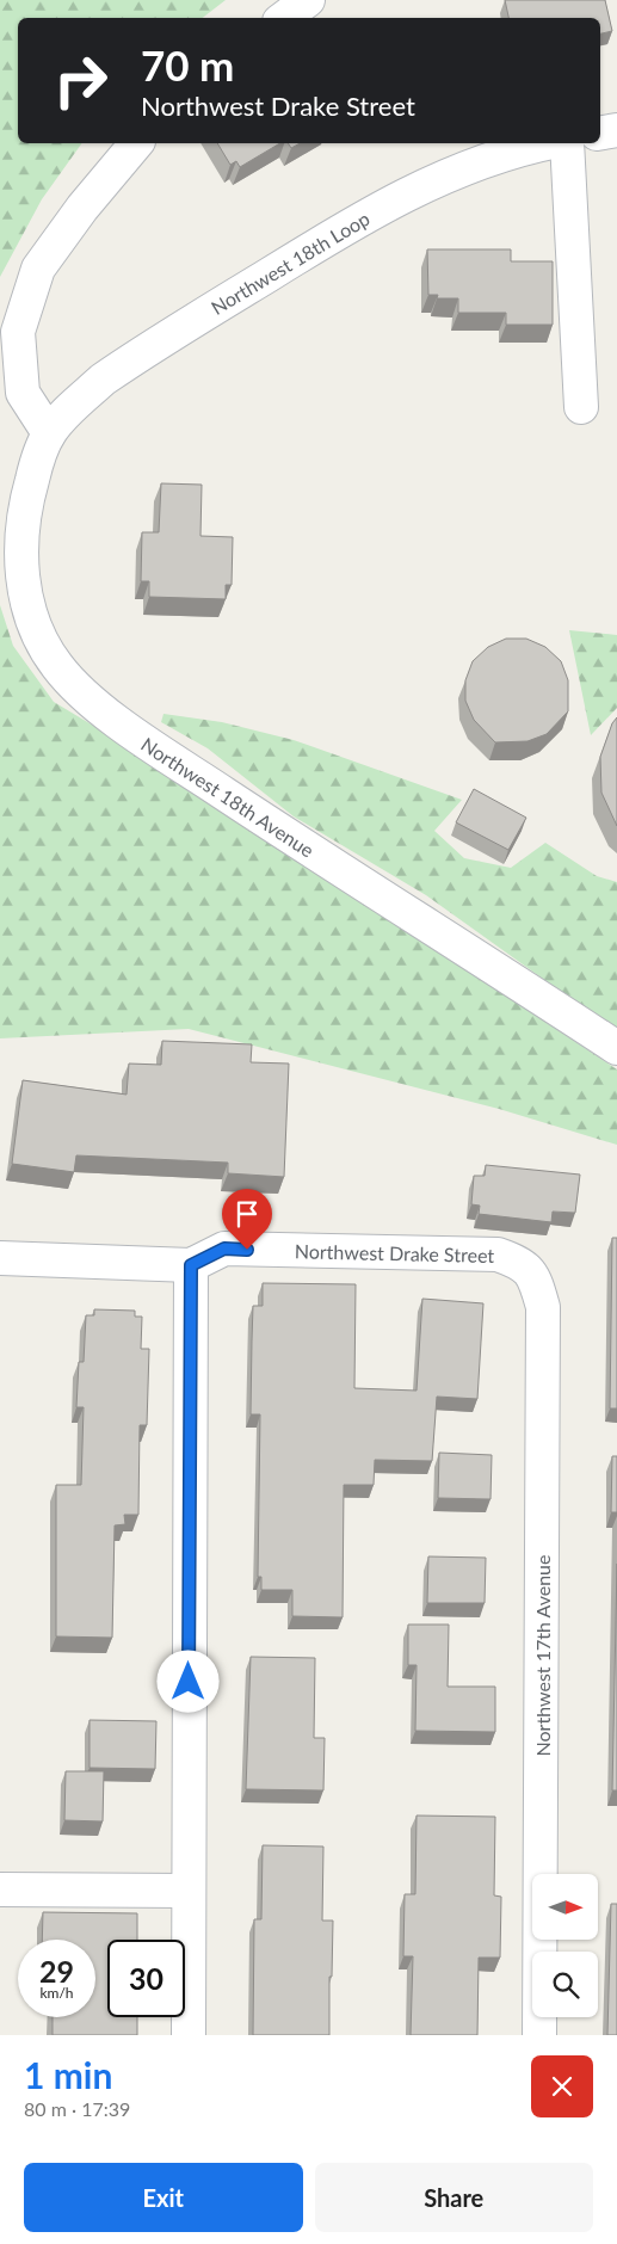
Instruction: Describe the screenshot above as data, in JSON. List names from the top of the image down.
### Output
{
  "streets": {
    "street": [
      "Northwest 18th Loop",
      "Northwest 18th Avenue",
      "Northwest Drake Street",
      "Northwest 17th Avenue"
    ]
  },
  "crossings": [
    ["Northwest 18th Loop", "Northwest 18th Avenue"],
    ["Northwest Drake Street", "Northwest 17th Avenue"]
  ],
  "north": "right",
  "page": {
    "turn": ["70 m", "Northwest Drake Street"],
    "speed": "29 km/h",
    "limit": "30",
    "heading": ["1 min", "80 m · 17:39"],
    "buttons": ["Exit", "Share"]
  }
}
